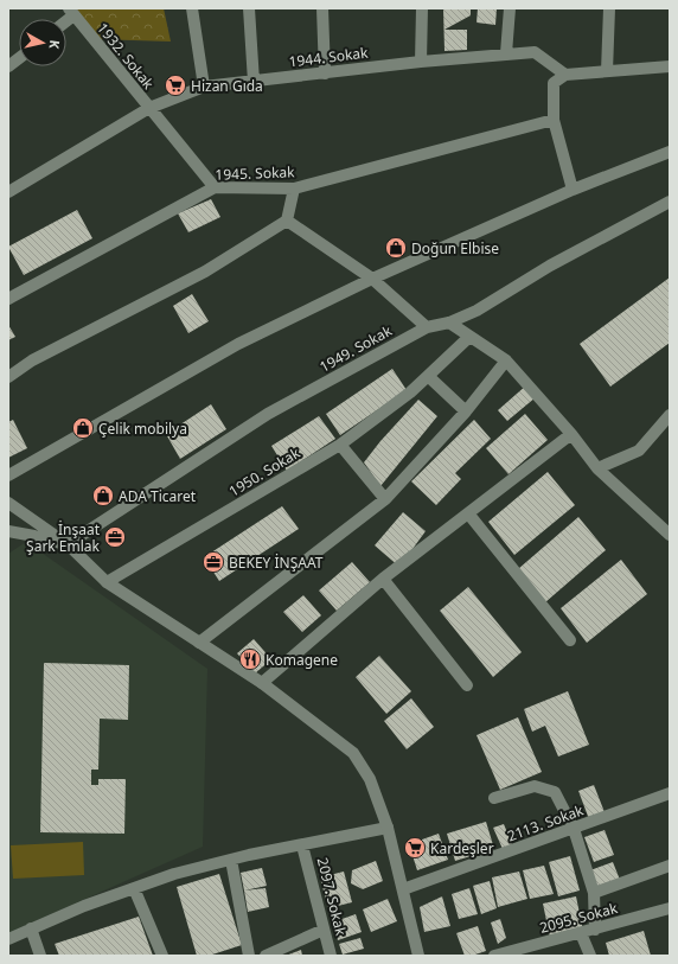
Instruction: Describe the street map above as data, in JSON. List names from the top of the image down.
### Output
{
  "streets": {
    "street": [
      "1932. Sokak",
      "1944. Sokak",
      "1945. Sokak",
      "1949. Sokak",
      "1950. Sokak",
      "2113. Sokak",
      "2097. Sokak",
      "2095. Sokak"
    ]
  },
  "crossings": [
    ["1932. Sokak", "1944. Sokak"],
    ["1932. Sokak", "1945. Sokak"]
  ],
  "places": {
    "supermarket": ["Hizan Gıda", "Kardeşler"],
    "shop": ["Doğun Elbise", "Çelik mobilya", "ADA Ticaret"],
    "office": ["İnşaat Şark Emlak", "BEKEY İNŞAAT"],
    "restaurant": ["Komagene"]
  },
  "north": "right"
}
